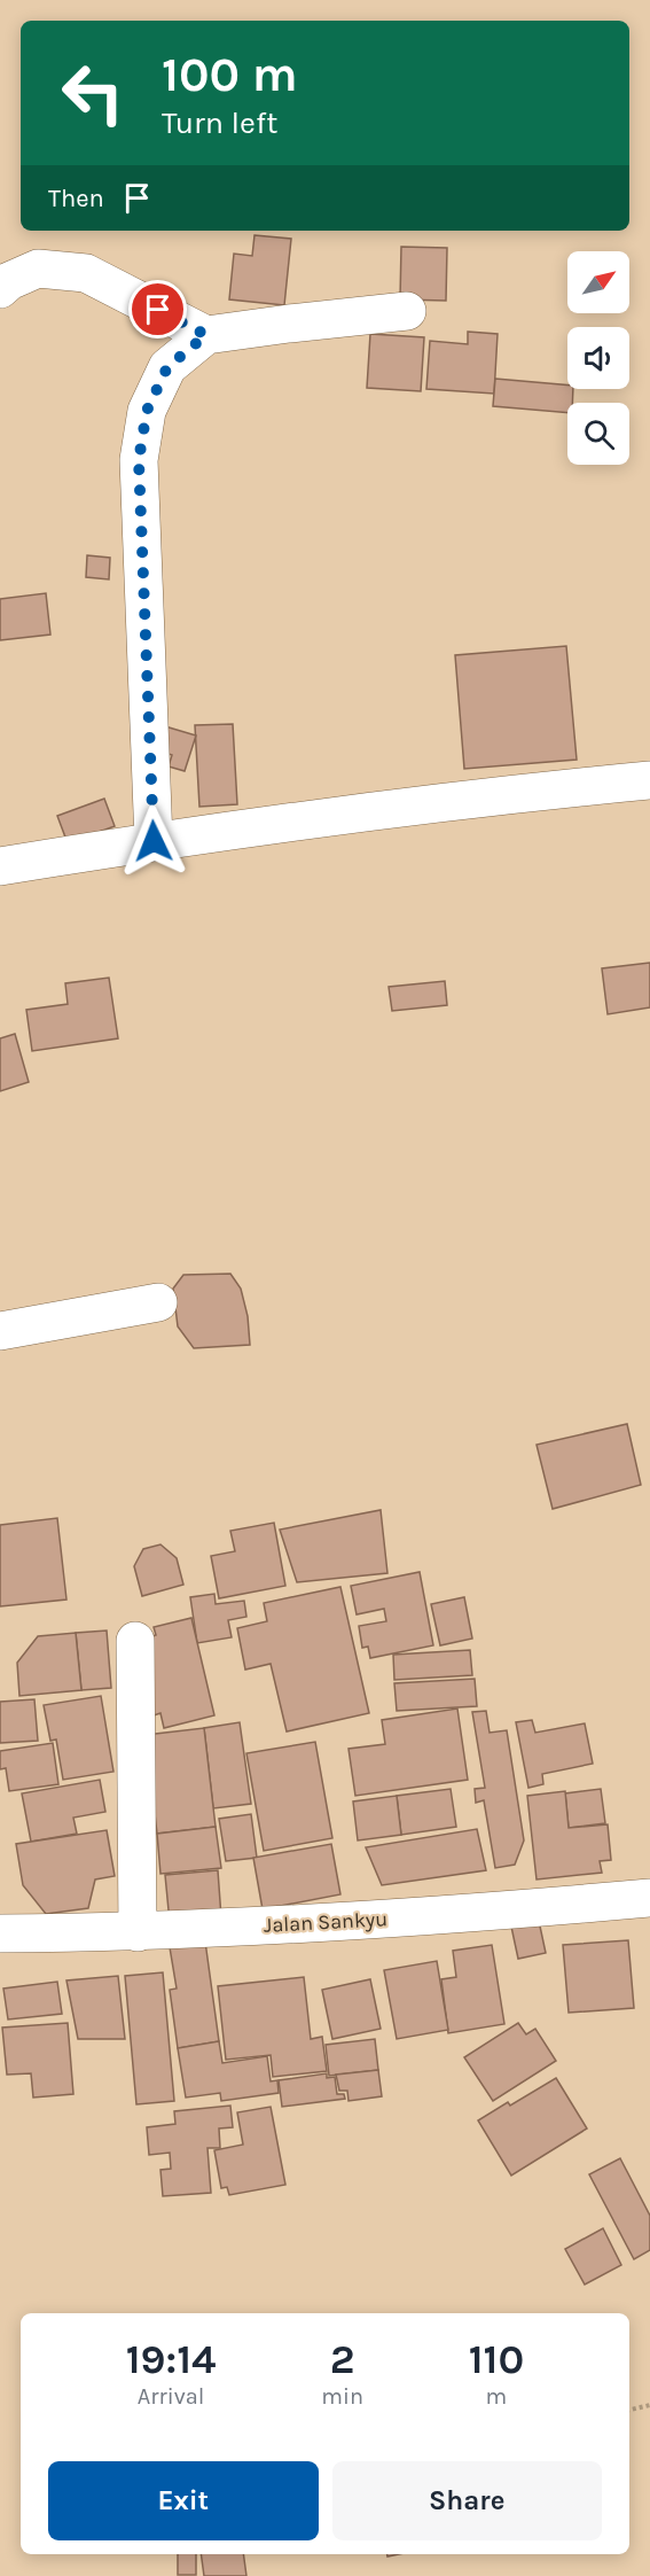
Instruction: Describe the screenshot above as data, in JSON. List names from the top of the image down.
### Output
{
  "streets": {
    "street": ["Jalan Sankyu"]
  },
  "north": "top right",
  "page": {
    "turn": ["100 m", "Turn left"],
    "then": "Then",
    "eta": [
      "19:14",
      "Arrival",
      "2",
      "min",
      "110",
      "m"
    ],
    "buttons": ["Exit", "Share"]
  }
}
